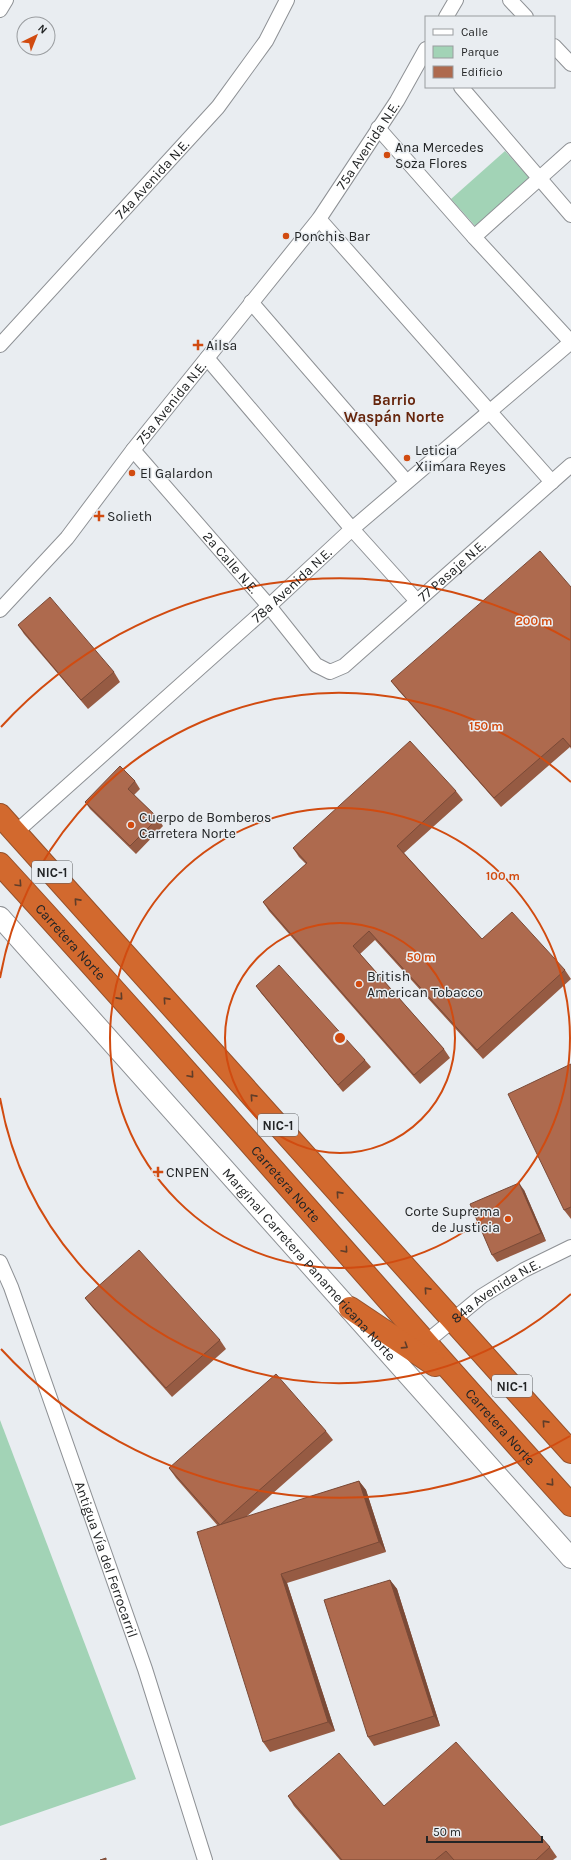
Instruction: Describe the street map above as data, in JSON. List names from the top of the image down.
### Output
{
  "streets": {
    "highway": ["NIC-1", "Carretera Norte"],
    "street": [
      "75a Avenida N.E.",
      "74a Avenida N.E.",
      "2a Calle N.E.",
      "77 Pasaje N.E.",
      "78a Avenida N.E.",
      "Marginal Carretera Panamericana Norte",
      "84a Avenida N.E.",
      "Antigua Vía del Ferrocarril"
    ]
  },
  "crossings": [
    ["75a Avenida N.E.", "2a Calle N.E."],
    ["2a Calle N.E.", "77 Pasaje N.E."],
    ["2a Calle N.E.", "78a Avenida N.E."],
    ["78a Avenida N.E.", "NIC-1"],
    ["NIC-1", "84a Avenida N.E."],
    ["Carretera Norte", "84a Avenida N.E."]
  ],
  "districts": ["Barrio Waspán Norte"],
  "places": {
    "other": [
      "Ana Mercedes Soza Flores",
      "Ponchis Bar",
      "Leticia Xiimara Reyes",
      "El Galardon",
      "Cuerpo de Bomberos Carretera Norte",
      "British American Tobacco",
      "Corte Suprema de Justicia"
    ],
    "health": ["Ailsa", "Solieth", "CNPEN"]
  },
  "legend": ["Calle", "Parque", "Edificio"],
  "scale_bar": "50 m",
  "north": "top right",
  "rings": [
    "200 m",
    "150 m",
    "100 m",
    "50 m"
  ]
}
